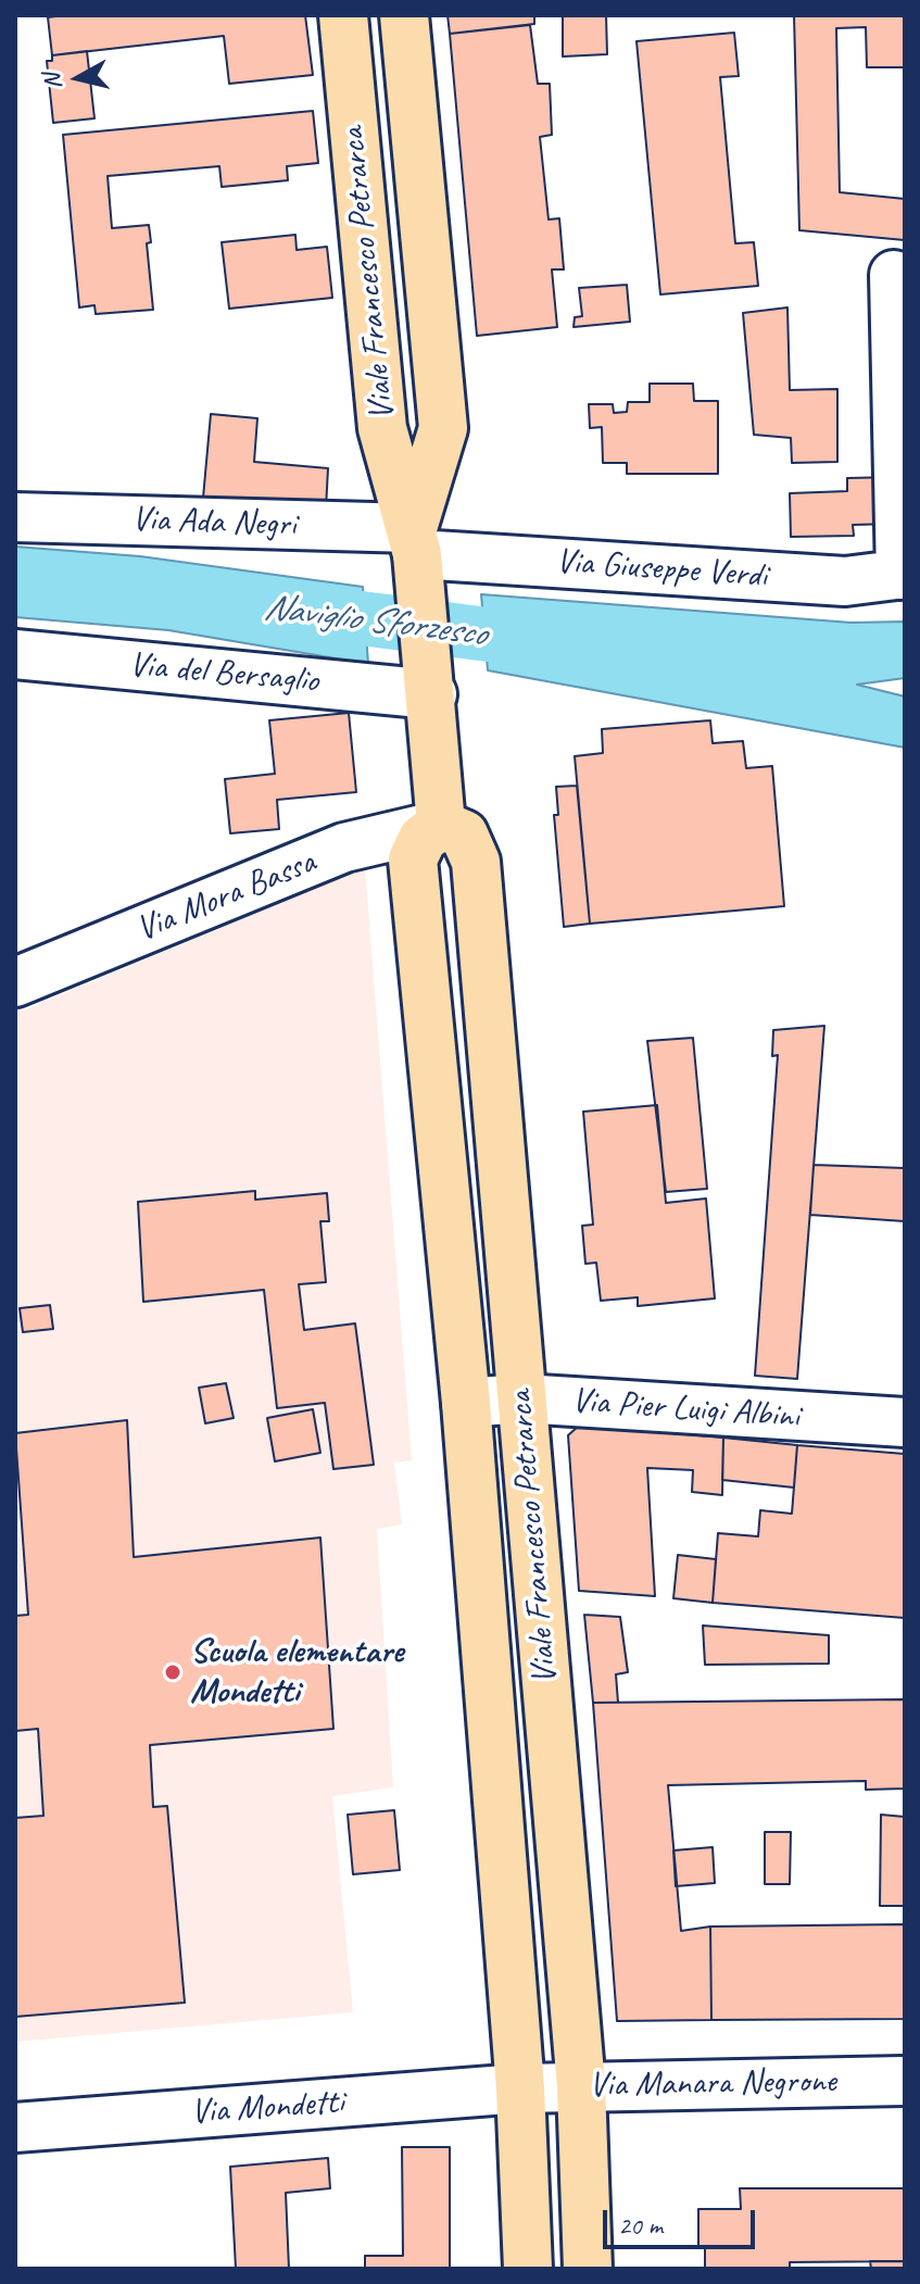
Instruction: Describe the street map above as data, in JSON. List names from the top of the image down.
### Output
{
  "streets": {
    "main road": ["Viale Francesco Petrarca"],
    "street": [
      "Via Ada Negri",
      "Via Giuseppe Verdi",
      "Via del Bersaglio",
      "Via Mora Bassa",
      "Via Pier Luigi Albini",
      "Via Manara Negrone",
      "Via Mondetti"
    ]
  },
  "crossings": [
    ["Viale Francesco Petrarca", "Via Ada Negri"],
    ["Viale Francesco Petrarca", "Via Giuseppe Verdi"],
    ["Viale Francesco Petrarca", "Via del Bersaglio"],
    ["Viale Francesco Petrarca", "Via Mora Bassa"],
    ["Viale Francesco Petrarca", "Via Pier Luigi Albini"],
    ["Viale Francesco Petrarca", "Via Manara Negrone"],
    ["Viale Francesco Petrarca", "Via Mondetti"],
    ["Via Ada Negri", "Via Giuseppe Verdi"],
    ["Via Manara Negrone", "Via Mondetti"]
  ],
  "water": ["Naviglio Sforzesco"],
  "places": ["Scuola elementare Mondetti"],
  "scale_bar": "20 m",
  "north": "left"
}
